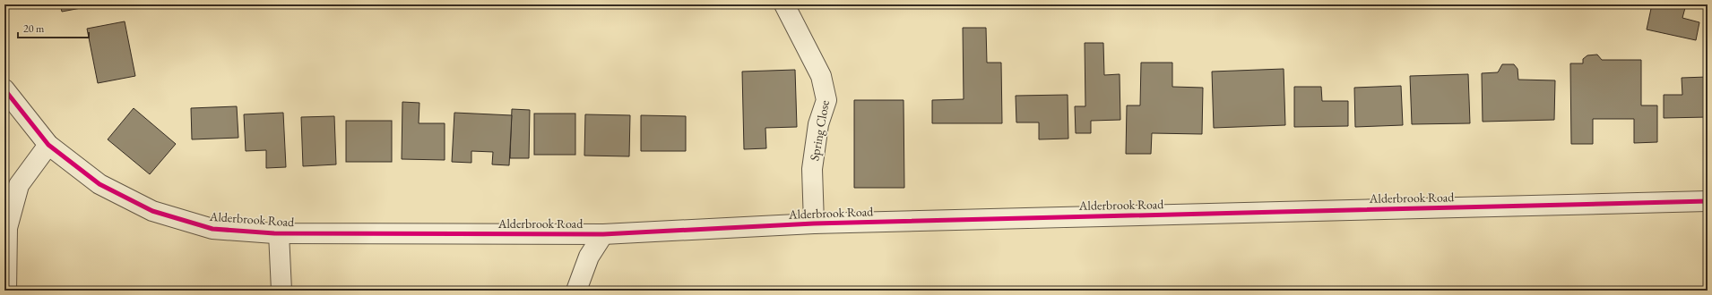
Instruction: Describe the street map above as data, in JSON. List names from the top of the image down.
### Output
{
  "streets": {
    "street": ["Spring Close", "Alderbrook Road"]
  },
  "crossings": [
    ["Spring Close", "Alderbrook Road"]
  ],
  "scale_bar": "20 m"
}
